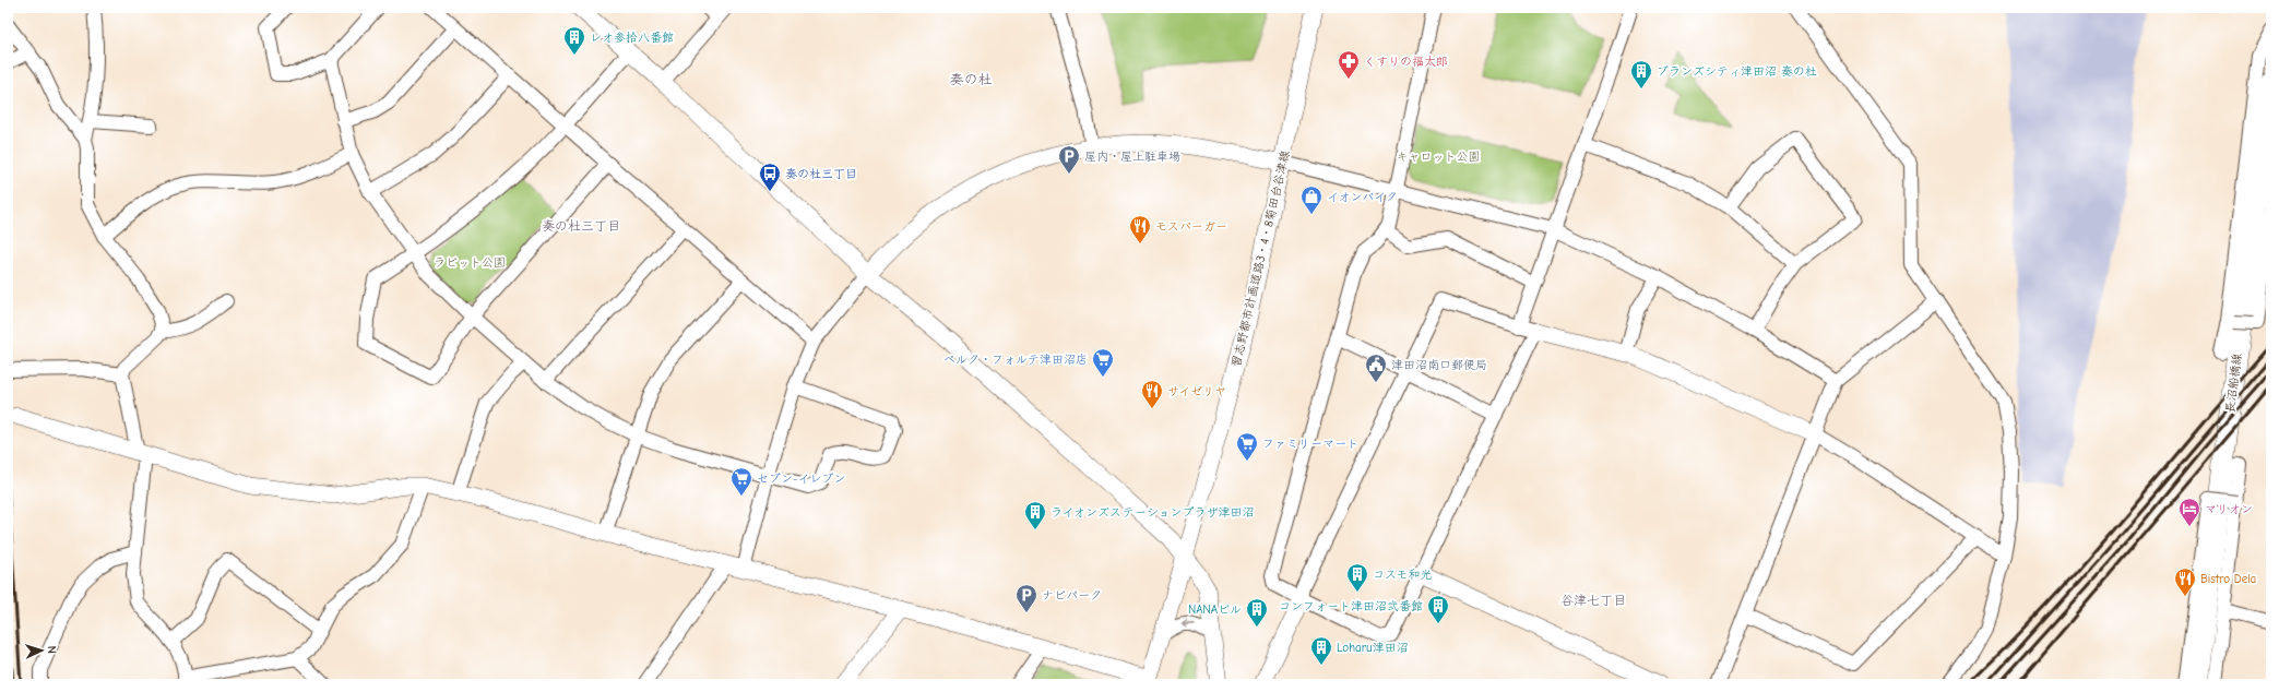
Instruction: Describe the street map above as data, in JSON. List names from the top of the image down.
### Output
{
  "streets": {
    "main road": ["長沼船橋線"],
    "street": ["習志野都市計画道路3・4・8菊田台谷津線"]
  },
  "districts": ["奏の杜", "奏の杜三丁目", "谷津七丁目"],
  "parks": ["キャロット公園", "ラビット公園"],
  "places": {
    "building": [
      "レオ参拾八番館",
      "ブランズシティ津田沼 奏の杜",
      "ライオンズステーションプラザ津田沼",
      "コスモ和光",
      "コンフォート津田沼弐番館",
      "NANAビル",
      "Loharu津田沼"
    ],
    "pharmacy": ["くすりの福太郎"],
    "parking": ["屋内・屋上駐車場", "ナビパーク"],
    "bus stop": ["奏の杜三丁目"],
    "shop": ["イオンバイク"],
    "restaurant": ["モスバーガー", "サイゼリヤ", "Bistro Dela"],
    "supermarket": ["ベルク・フォルテ津田沼店", "ファミリーマート", "セブン-イレブン"],
    "public building": ["津田沼南口郵便局"],
    "hotel": ["マリオン"]
  },
  "north": "right"
}
